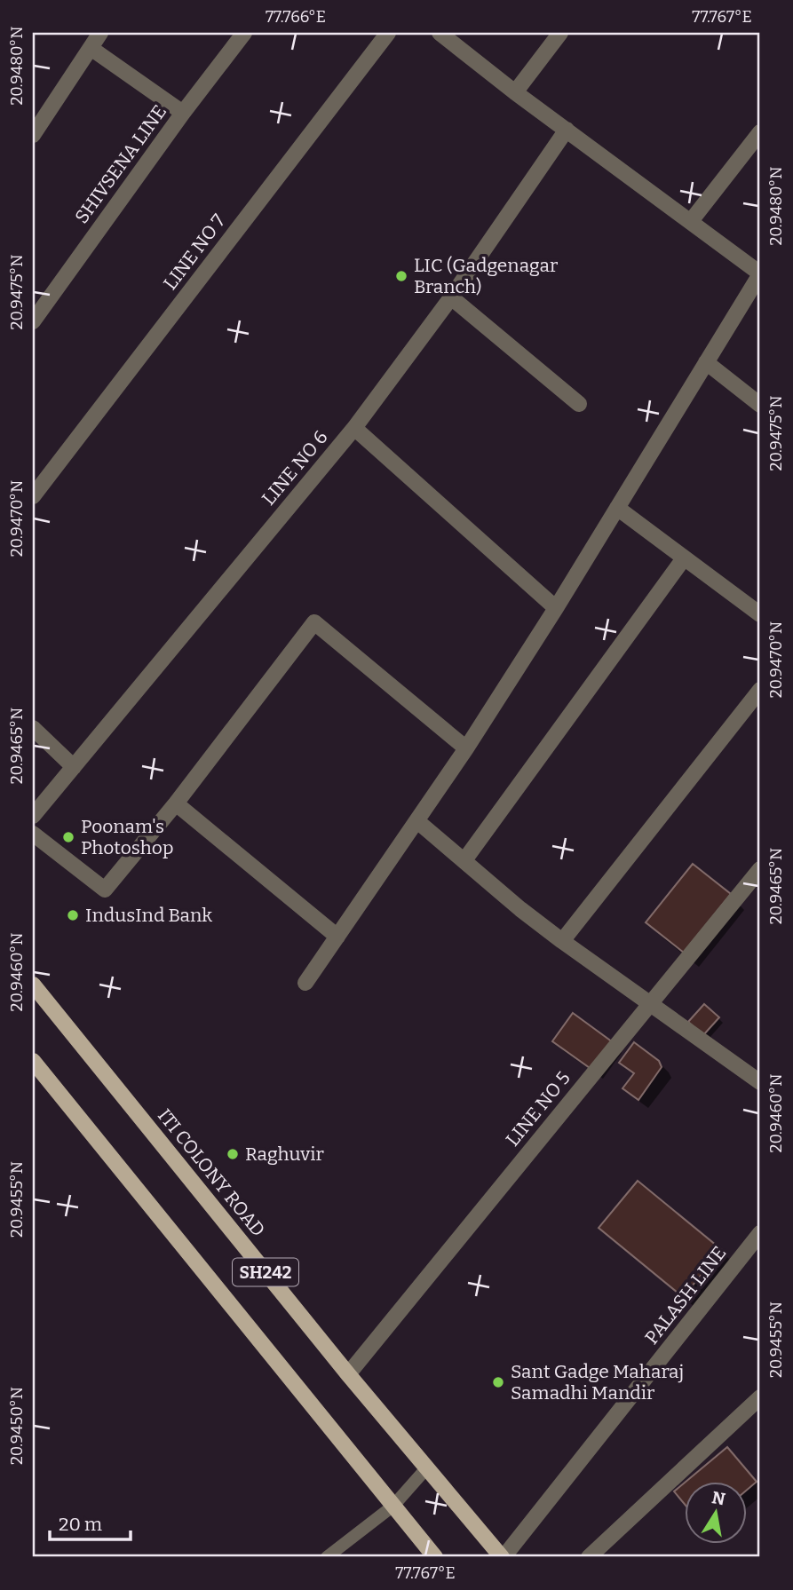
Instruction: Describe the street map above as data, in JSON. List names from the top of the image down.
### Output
{
  "streets": {
    "main road": ["ITI COLONY ROAD", "SH242"],
    "street": [
      "SHIVSENA LINE",
      "LINE NO 7",
      "LINE NO 6",
      "LINE NO 5",
      "PALASH LINE"
    ]
  },
  "crossings": [
    ["LINE NO 5", "ITI COLONY ROAD"],
    ["ITI COLONY ROAD", "PALASH LINE"]
  ],
  "places": [
    "LIC (Gadgenagar Branch)",
    "Poonam's Photoshop",
    "IndusInd Bank",
    "Raghuvir",
    "Sant Gadge Maharaj Samadhi Mandir"
  ],
  "scale_bar": "20 m",
  "north": "top",
  "coordinates": [
    "77.766°E",
    "77.767°E",
    "20.9480°N",
    "20.9475°N",
    "20.9470°N",
    "20.9465°N",
    "20.9460°N",
    "20.9455°N",
    "20.9450°N"
  ]
}
